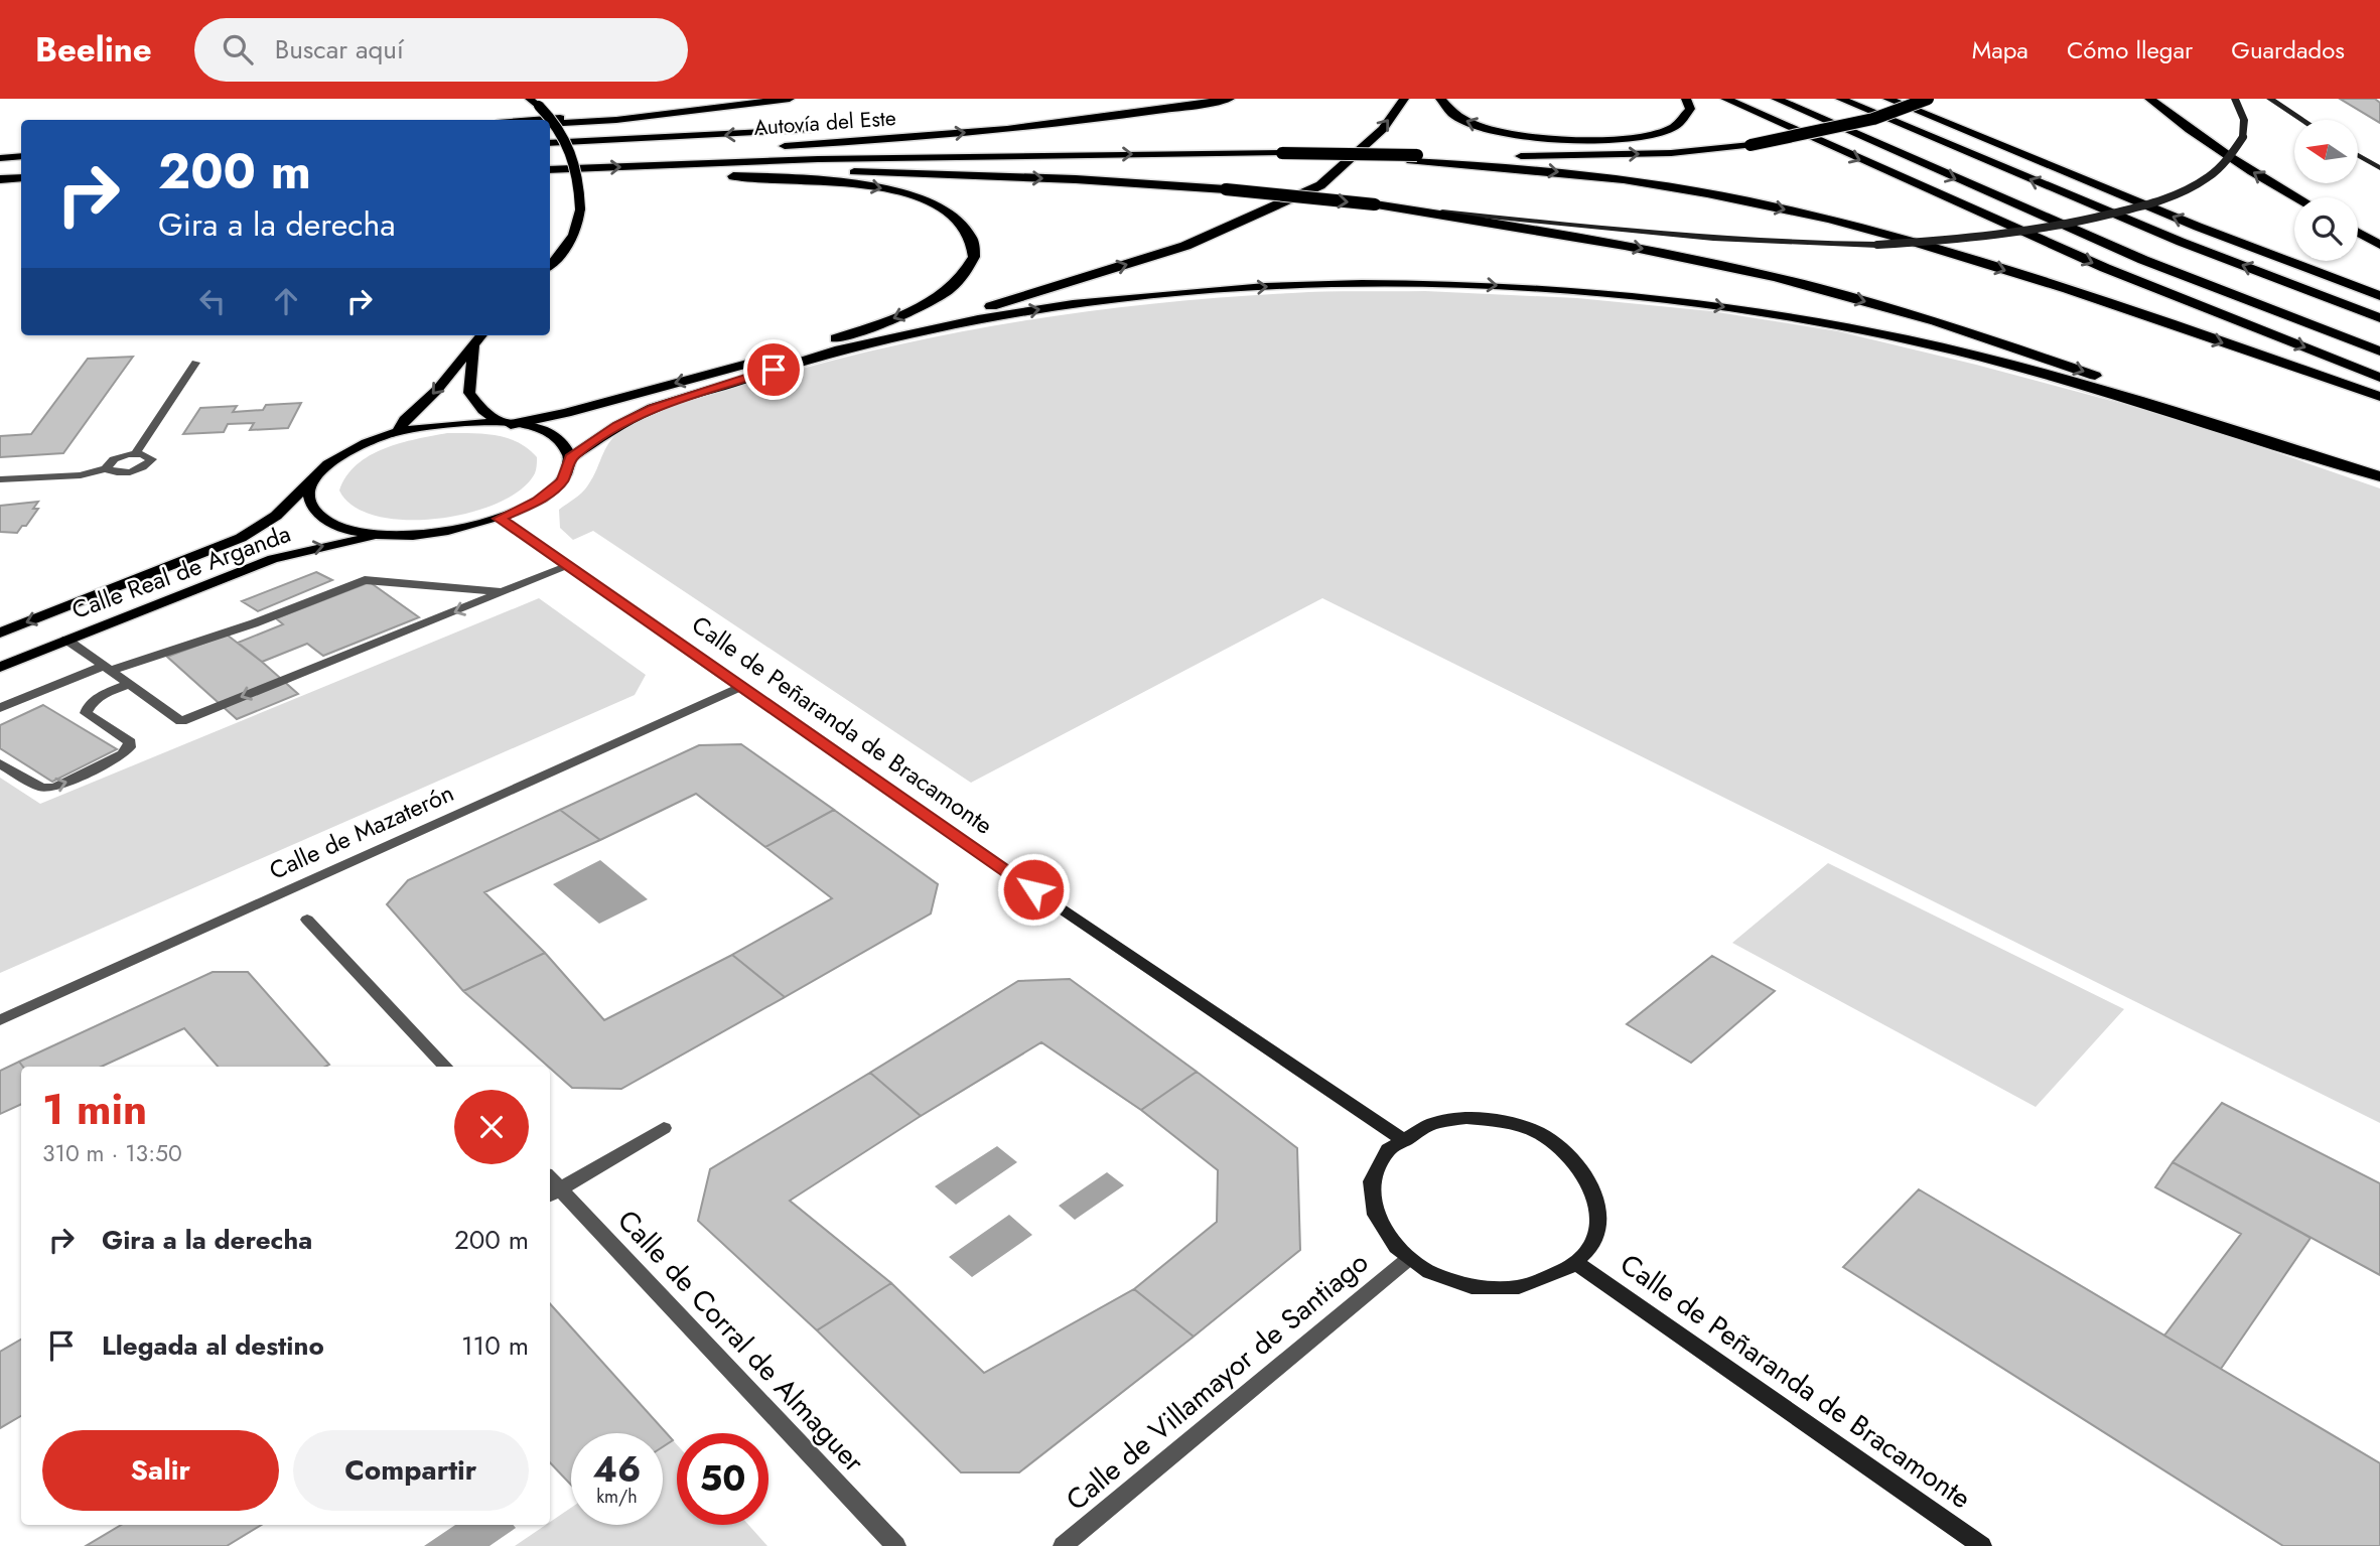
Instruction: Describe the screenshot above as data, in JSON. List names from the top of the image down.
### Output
{
  "streets": {
    "highway": ["Autovía del Este"],
    "main road": ["Calle Real de Arganda"],
    "street": [
      "Calle de Peñaranda de Bracamonte",
      "Calle de Mazaterón",
      "Calle de Corral de Almaguer",
      "Calle de Villamayor de Santiago"
    ]
  },
  "crossings": [
    ["Calle de Peñaranda de Bracamonte", "Calle de Mazaterón"],
    ["Calle de Peñaranda de Bracamonte", "Calle de Villamayor de Santiago"]
  ],
  "north": "left",
  "page": {
    "header": "Beeline",
    "search": "Buscar aquí",
    "nav": ["Mapa", "Cómo llegar", "Guardados"],
    "turn": ["200 m", "Gira a la derecha"],
    "heading": ["1 min", "310 m · 13:50"],
    "list": [
      {
        "name": "Gira a la derecha",
        "value": "200 m"
      },
      {
        "name": "Llegada al destino",
        "value": "110 m"
      }
    ],
    "buttons": ["Salir", "Compartir"],
    "speed": "46 km/h",
    "limit": "50"
  }
}
